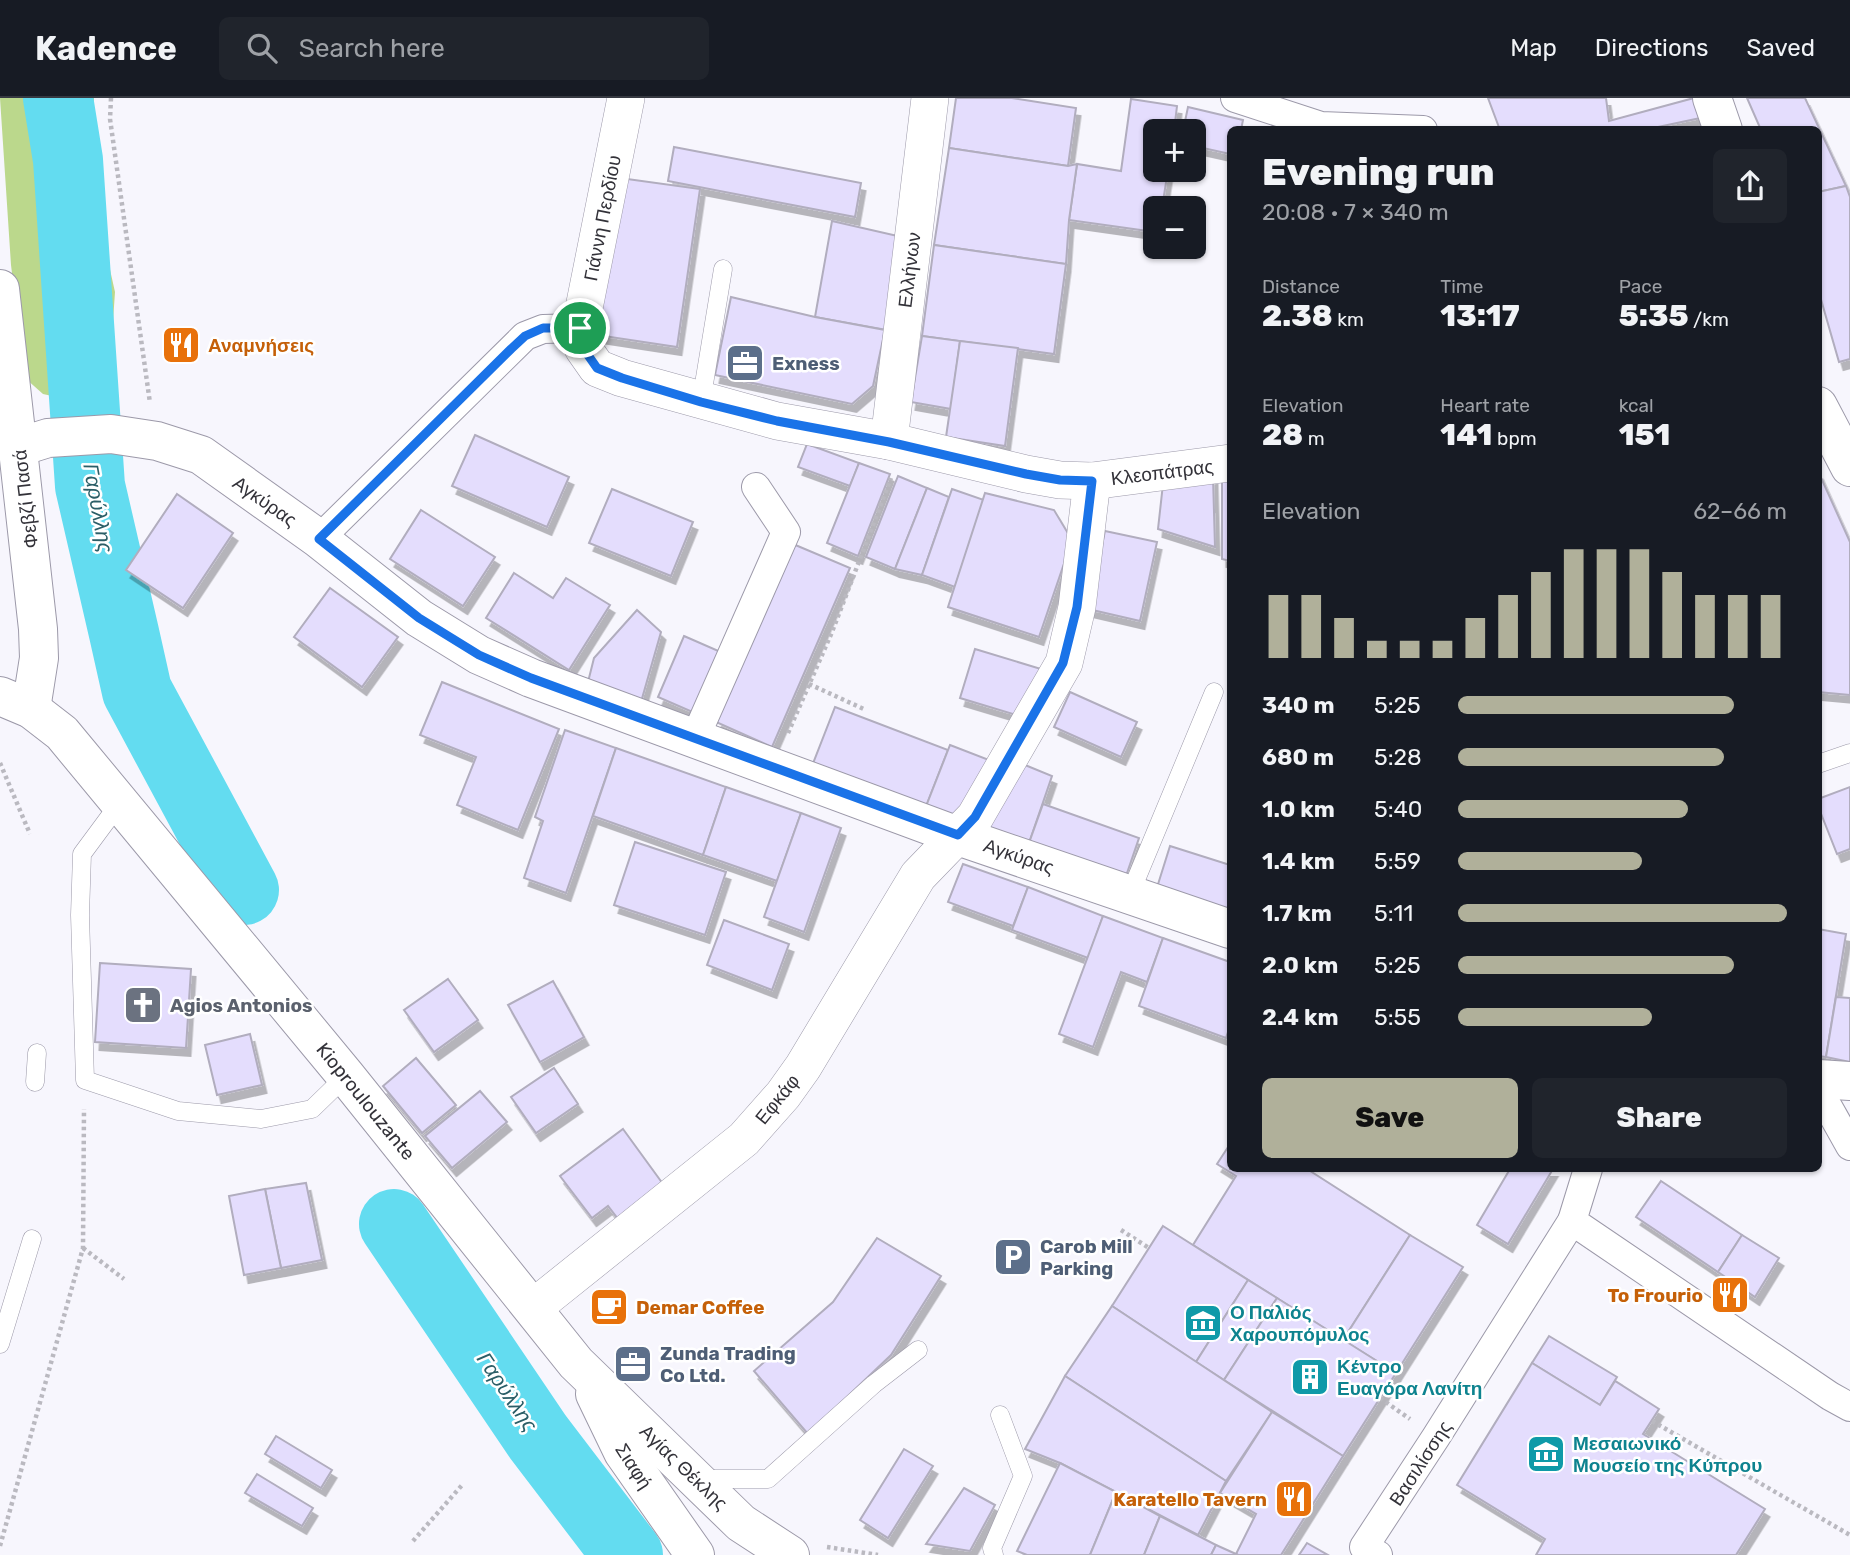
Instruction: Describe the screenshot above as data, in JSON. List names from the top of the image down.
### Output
{
  "streets": {
    "street": [
      "Γιάννη Περδίου",
      "Ελλήνων",
      "Κλεοπάτρας",
      "Φεβζί Πασά",
      "Αγκύρας",
      "Εφκάφ",
      "Kioproulouzante",
      "Βασιλίσσης",
      "Σιαφή",
      "Αγίας Θέκλης"
    ]
  },
  "crossings": [
    ["Ελλήνων", "Κλεοπάτρας"],
    ["Κλεοπάτρας", "Εφκάφ"],
    ["Φεβζί Πασά", "Αγκύρας"],
    ["Φεβζί Πασά", "Kioproulouzante"],
    ["Αγκύρας", "Εφκάφ"],
    ["Εφκάφ", "Kioproulouzante"],
    ["Kioproulouzante", "Σιαφή"],
    ["Kioproulouzante", "Αγίας Θέκλης"],
    ["Σιαφή", "Αγίας Θέκλης"]
  ],
  "water": ["Γαρύλλης"],
  "places": {
    "restaurant": ["Αναμνήσεις", "To Frourio", "Karatello Tavern"],
    "office": ["Exness", "Zunda Trading Co Ltd."],
    "church": ["Agios Antonios"],
    "parking": ["Carob Mill Parking"],
    "cafe": ["Demar Coffee"],
    "museum": ["Ο Παλιός Χαρουπόμυλος", "Μεσαιωνικό Μουσείο της Κύπρου"],
    "building": ["Κέντρο Ευαγόρα Λανίτη"]
  },
  "page": {
    "header": "Kadence",
    "search": "Search here",
    "nav": ["Map", "Directions", "Saved"],
    "map_buttons": ["+", "−"],
    "heading": ["Evening run", "20:08 · 7 × 340 m"],
    "stats": [
      ["Distance", "2.38 km"],
      ["Time", "13:17"],
      ["Pace", "5:35 /km"],
      ["Elevation", "28 m"],
      ["Heart rate", "141 bpm"],
      ["kcal", "151"]
    ],
    "chart": ["Elevation", "62–66 m"],
    "list": [
      {
        "name": "340 m",
        "note": "5:25"
      },
      {
        "name": "680 m",
        "note": "5:28"
      },
      {
        "name": "1.0 km",
        "note": "5:40"
      },
      {
        "name": "1.4 km",
        "note": "5:59"
      },
      {
        "name": "1.7 km",
        "note": "5:11"
      },
      {
        "name": "2.0 km",
        "note": "5:25"
      },
      {
        "name": "2.4 km",
        "note": "5:55"
      }
    ],
    "buttons": ["Save", "Share"]
  }
}
